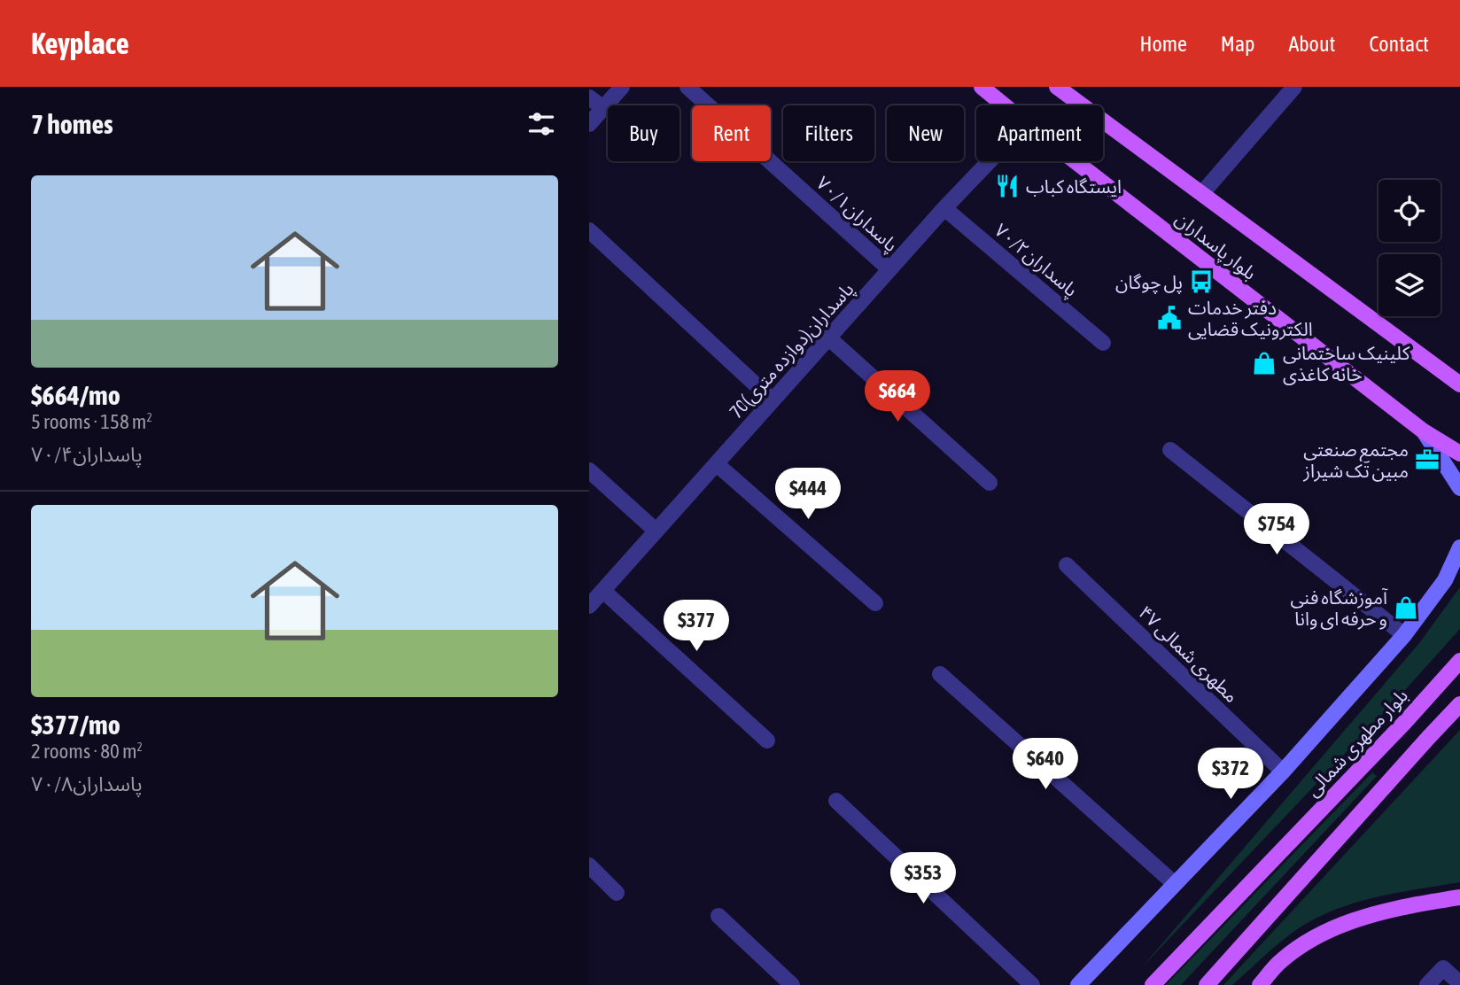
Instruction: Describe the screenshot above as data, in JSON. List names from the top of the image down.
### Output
{
  "streets": {
    "main road": ["بلوار پاسداران", "بلوار مطهری شمالی"],
    "street": [
      "پاسداران۷۰/۱",
      "پاسداران۷۰/۲",
      "70پاسداران(دوازده متری)",
      "مطهرى شمالى ۴۷"
    ]
  },
  "crossings": [
    ["پاسداران۷۰/۱", "70پاسداران(دوازده متری)"],
    ["پاسداران۷۰/۲", "70پاسداران(دوازده متری)"]
  ],
  "places": {
    "restaurant": ["ایستگاه کباب"],
    "bus stop": ["پل چوگان"],
    "public building": ["دفتر خدمات الکترونیک قضایی"],
    "shop": ["کلینیک ساختمانی خانه کاغذی", "آموزشگاه فنی و حرفه ای وانا"],
    "office": ["مجتمع صنعتی مبین تک شیراز"]
  },
  "page": {
    "header": "Keyplace",
    "nav": [
      "Home",
      "Map",
      "About",
      "Contact"
    ],
    "heading": "7 homes",
    "chip": [
      "Buy",
      "Rent",
      "Filters",
      "New",
      "Apartment"
    ],
    "list": [
      {
        "name": "$664/mo",
        "note": "5 rooms · 158 m² · پاسداران۷۰/۴"
      },
      {
        "name": "$377/mo",
        "note": "2 rooms · 80 m² · پاسداران۷۰/۸"
      }
    ],
    "price": [
      "$664",
      "$444",
      "$754",
      "$377",
      "$640",
      "$372",
      "$353"
    ]
  }
}
